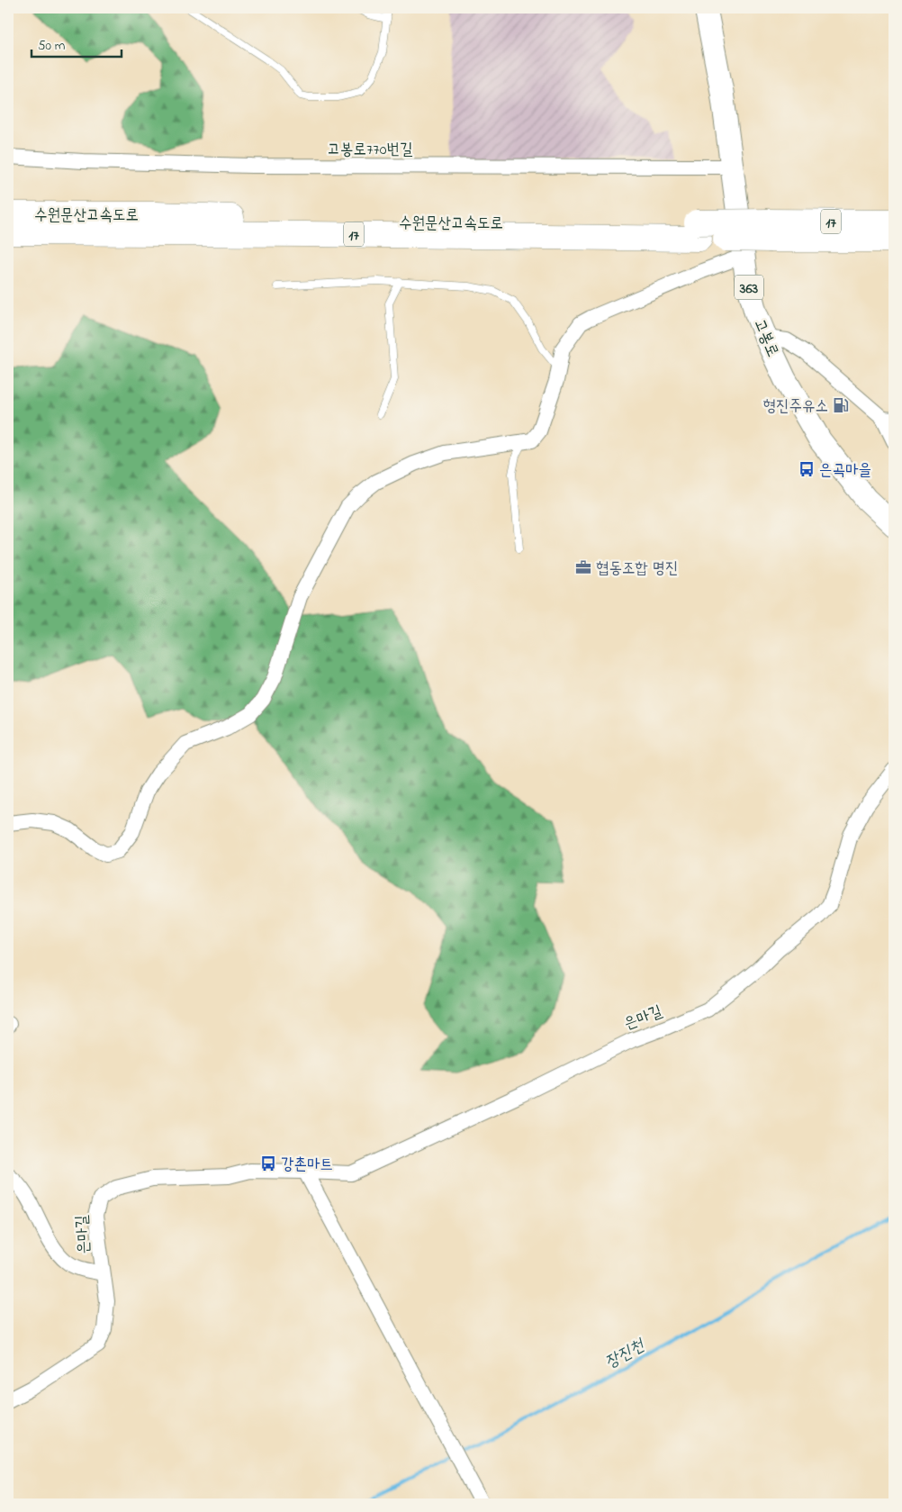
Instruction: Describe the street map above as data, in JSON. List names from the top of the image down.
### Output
{
  "streets": {
    "highway": ["수원문산고속도로", "17"],
    "main road": ["363", "고봉로"],
    "street": ["고봉로770번길", "은마길"]
  },
  "crossings": [
    ["고봉로770번길", "고봉로"]
  ],
  "water": ["장진천"],
  "places": {
    "fuel station": ["형진주유소"],
    "bus stop": ["은곡마을", "강촌마트"],
    "office": ["협동조합 명진"]
  },
  "scale_bar": "50 m"
}
